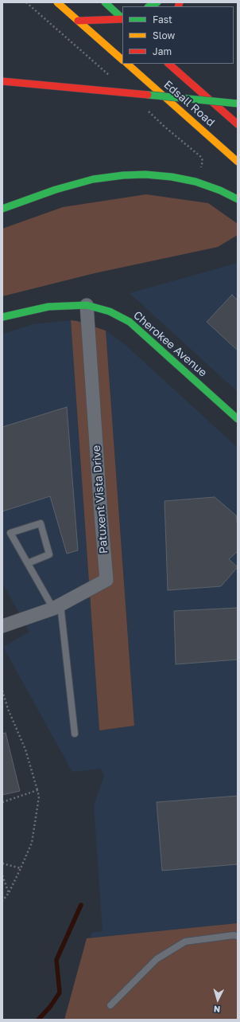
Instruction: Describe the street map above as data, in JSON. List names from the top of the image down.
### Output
{
  "streets": {
    "main road": ["Edsall Road", "Cherokee Avenue"],
    "street": ["Patuxent Vista Drive"]
  },
  "crossings": [
    ["Cherokee Avenue", "Patuxent Vista Drive"]
  ],
  "legend": ["Fast", "Slow", "Jam"],
  "north": "bottom"
}
